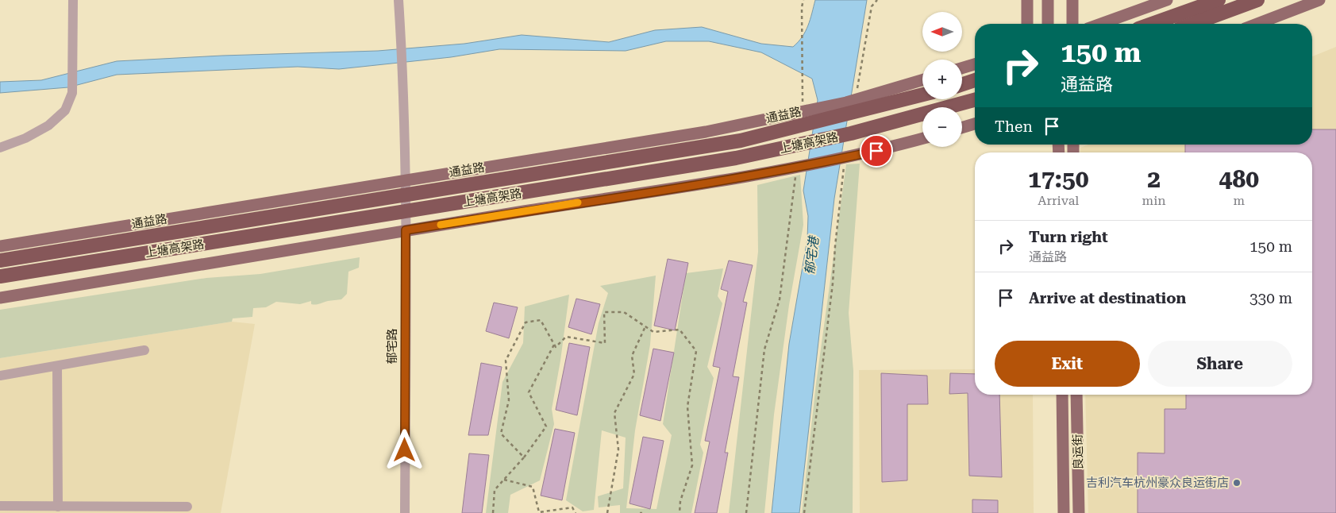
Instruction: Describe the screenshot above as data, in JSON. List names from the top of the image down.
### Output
{
  "streets": {
    "highway": ["上塘高架路"],
    "main road": ["通益路", "良运街"],
    "street": ["郁宅路"]
  },
  "crossings": [
    ["通益路", "郁宅路"]
  ],
  "water": ["郁宅港"],
  "places": ["吉利汽车杭州豪众良运街店"],
  "north": "left",
  "page": {
    "map_buttons": ["+", "−"],
    "turn": ["150 m", "通益路"],
    "then": "Then",
    "eta": [
      "17:50",
      "Arrival",
      "2",
      "min",
      "480",
      "m"
    ],
    "list": [
      {
        "name": "Turn right",
        "note": "通益路",
        "value": "150 m"
      },
      {
        "name": "Arrive at destination",
        "value": "330 m"
      }
    ],
    "buttons": ["Exit", "Share"]
  }
}
